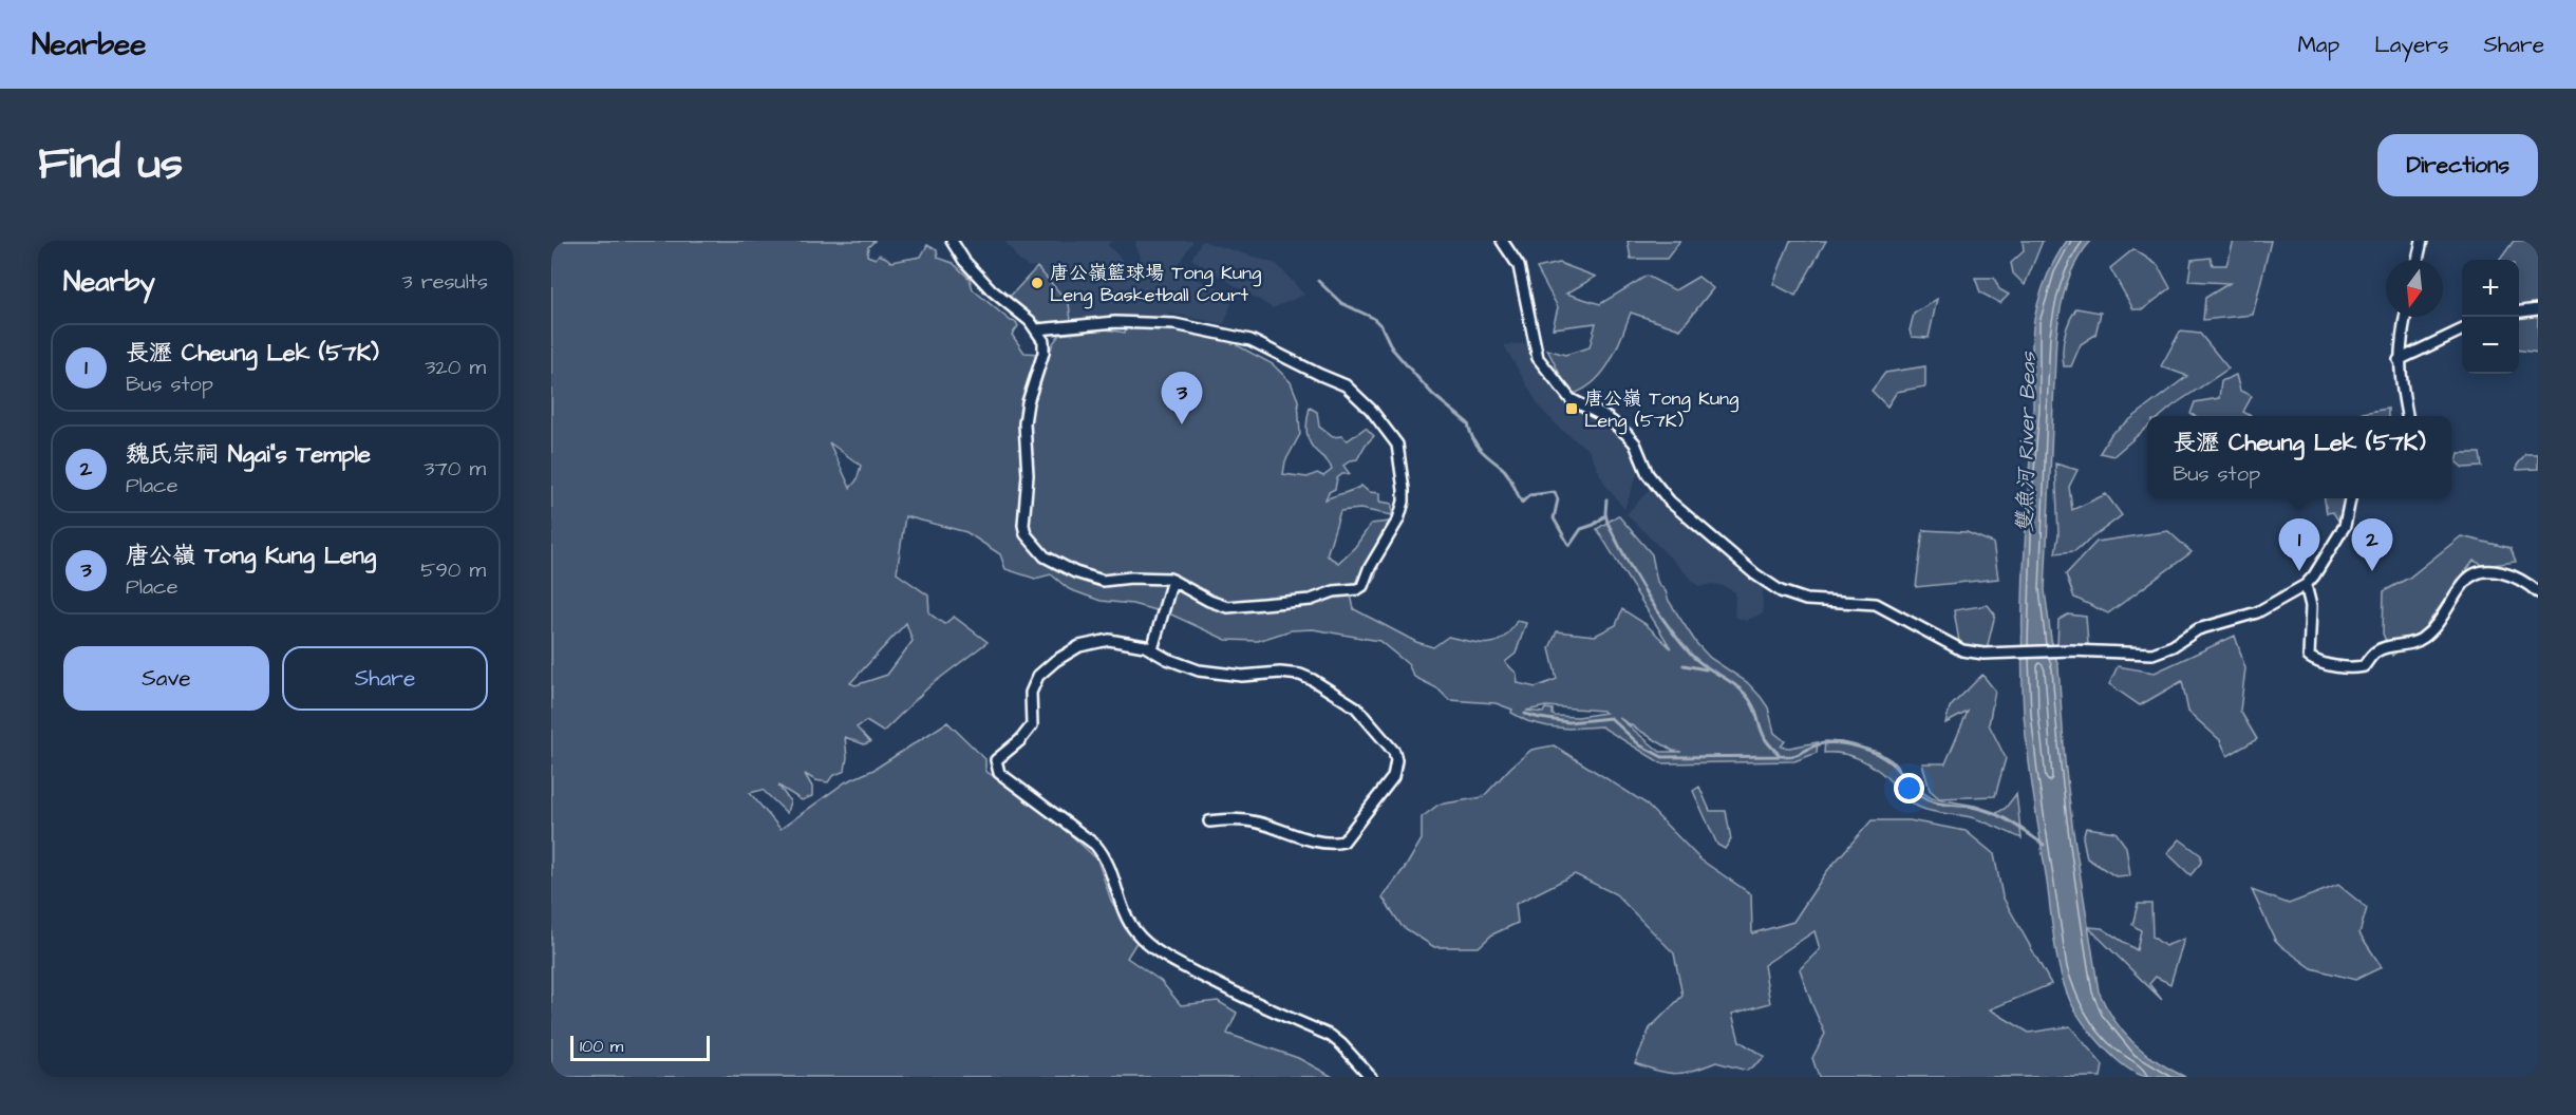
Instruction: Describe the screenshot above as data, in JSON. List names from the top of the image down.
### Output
{
  "water": ["雙魚河 River Beas"],
  "places": {
    "other": ["唐公嶺籃球場 Tong Kung Leng Basketball Court"],
    "transit": ["唐公嶺 Tong Kung Leng (57K)"]
  },
  "scale_bar": "100 m",
  "north": "bottom",
  "page": {
    "header": "Nearbee",
    "nav": ["Map", "Layers", "Share"],
    "title": "Find us",
    "buttons": [
      "Directions",
      ["Save", "Share"]
    ],
    "heading": ["Nearby", "3 results"],
    "map_buttons": ["+", "−"],
    "list": [
      {
        "mark": "1",
        "name": "長瀝 Cheung Lek (57K)",
        "note": "Bus stop",
        "value": "320 m"
      },
      {
        "mark": "2",
        "name": "魏氏宗祠 Ngai“s Temple",
        "note": "Place",
        "value": "370 m"
      },
      {
        "mark": "3",
        "name": "唐公嶺 Tong Kung Leng",
        "note": "Place",
        "value": "590 m"
      }
    ],
    "pins": ["3", "1", "2"],
    "popup": ["長瀝 Cheung Lek (57K)", "Bus stop"],
    "scale": "100 m"
  }
}
